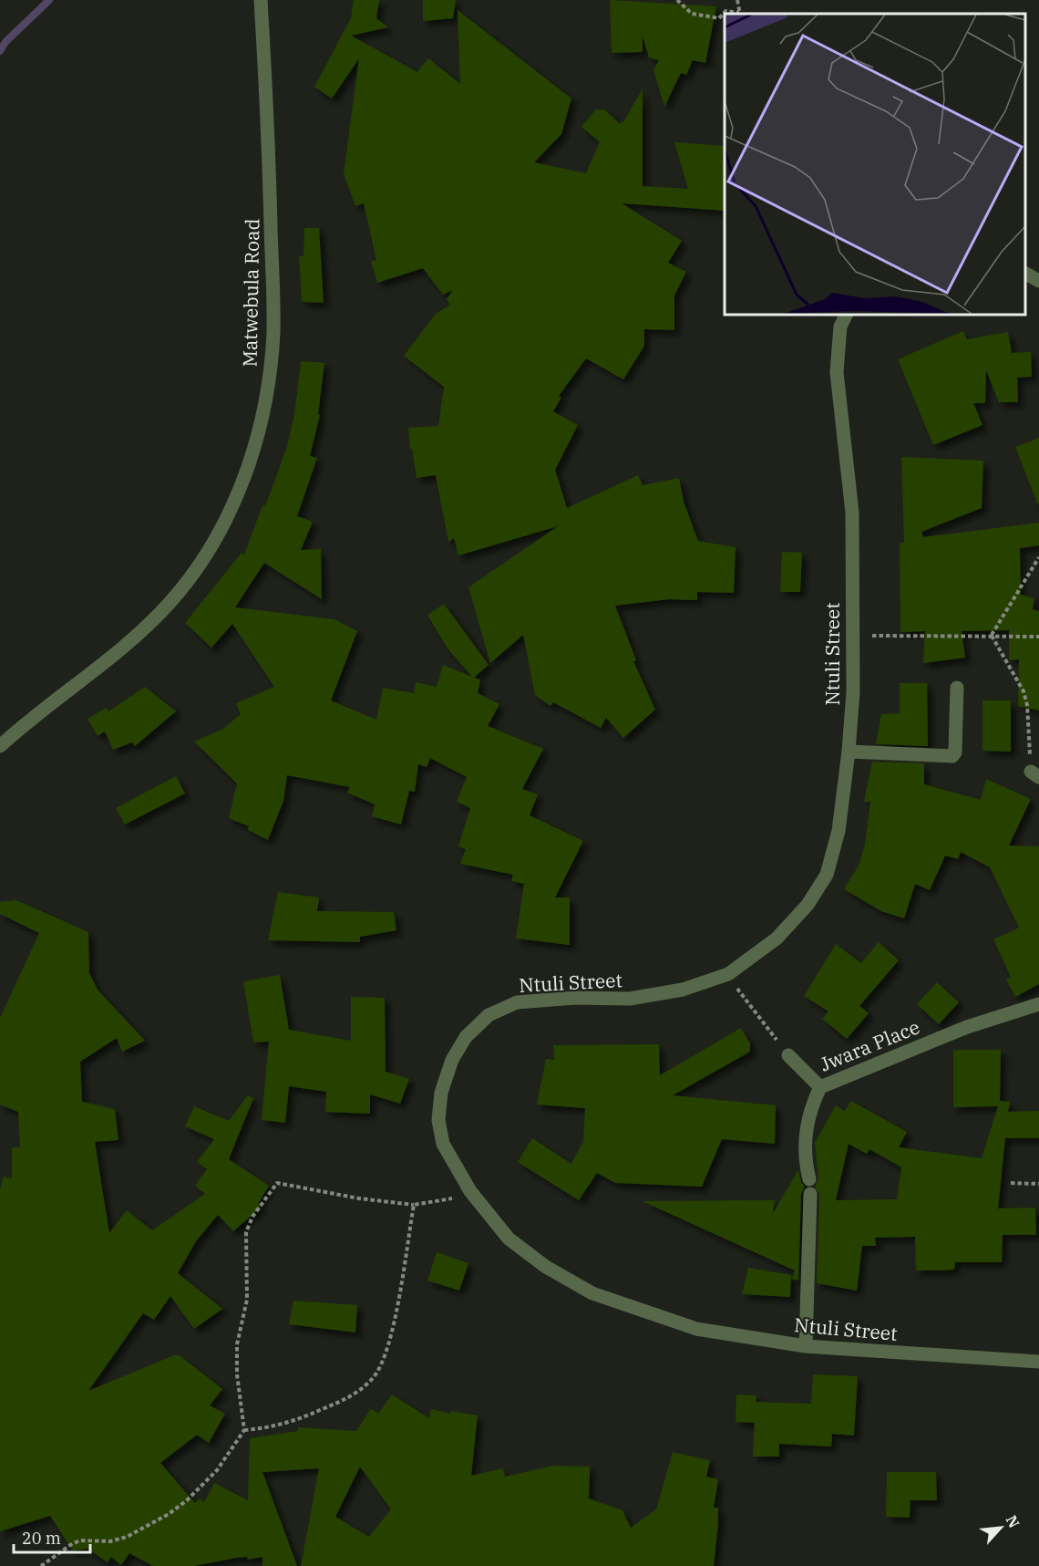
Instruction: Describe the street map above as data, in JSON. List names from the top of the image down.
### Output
{
  "streets": {
    "street": ["Matwebula Road", "Ntuli Street", "Jwara Place"]
  },
  "crossings": [
    ["Ntuli Street", "Jwara Place"]
  ],
  "scale_bar": "20 m",
  "north": "top right"
}
